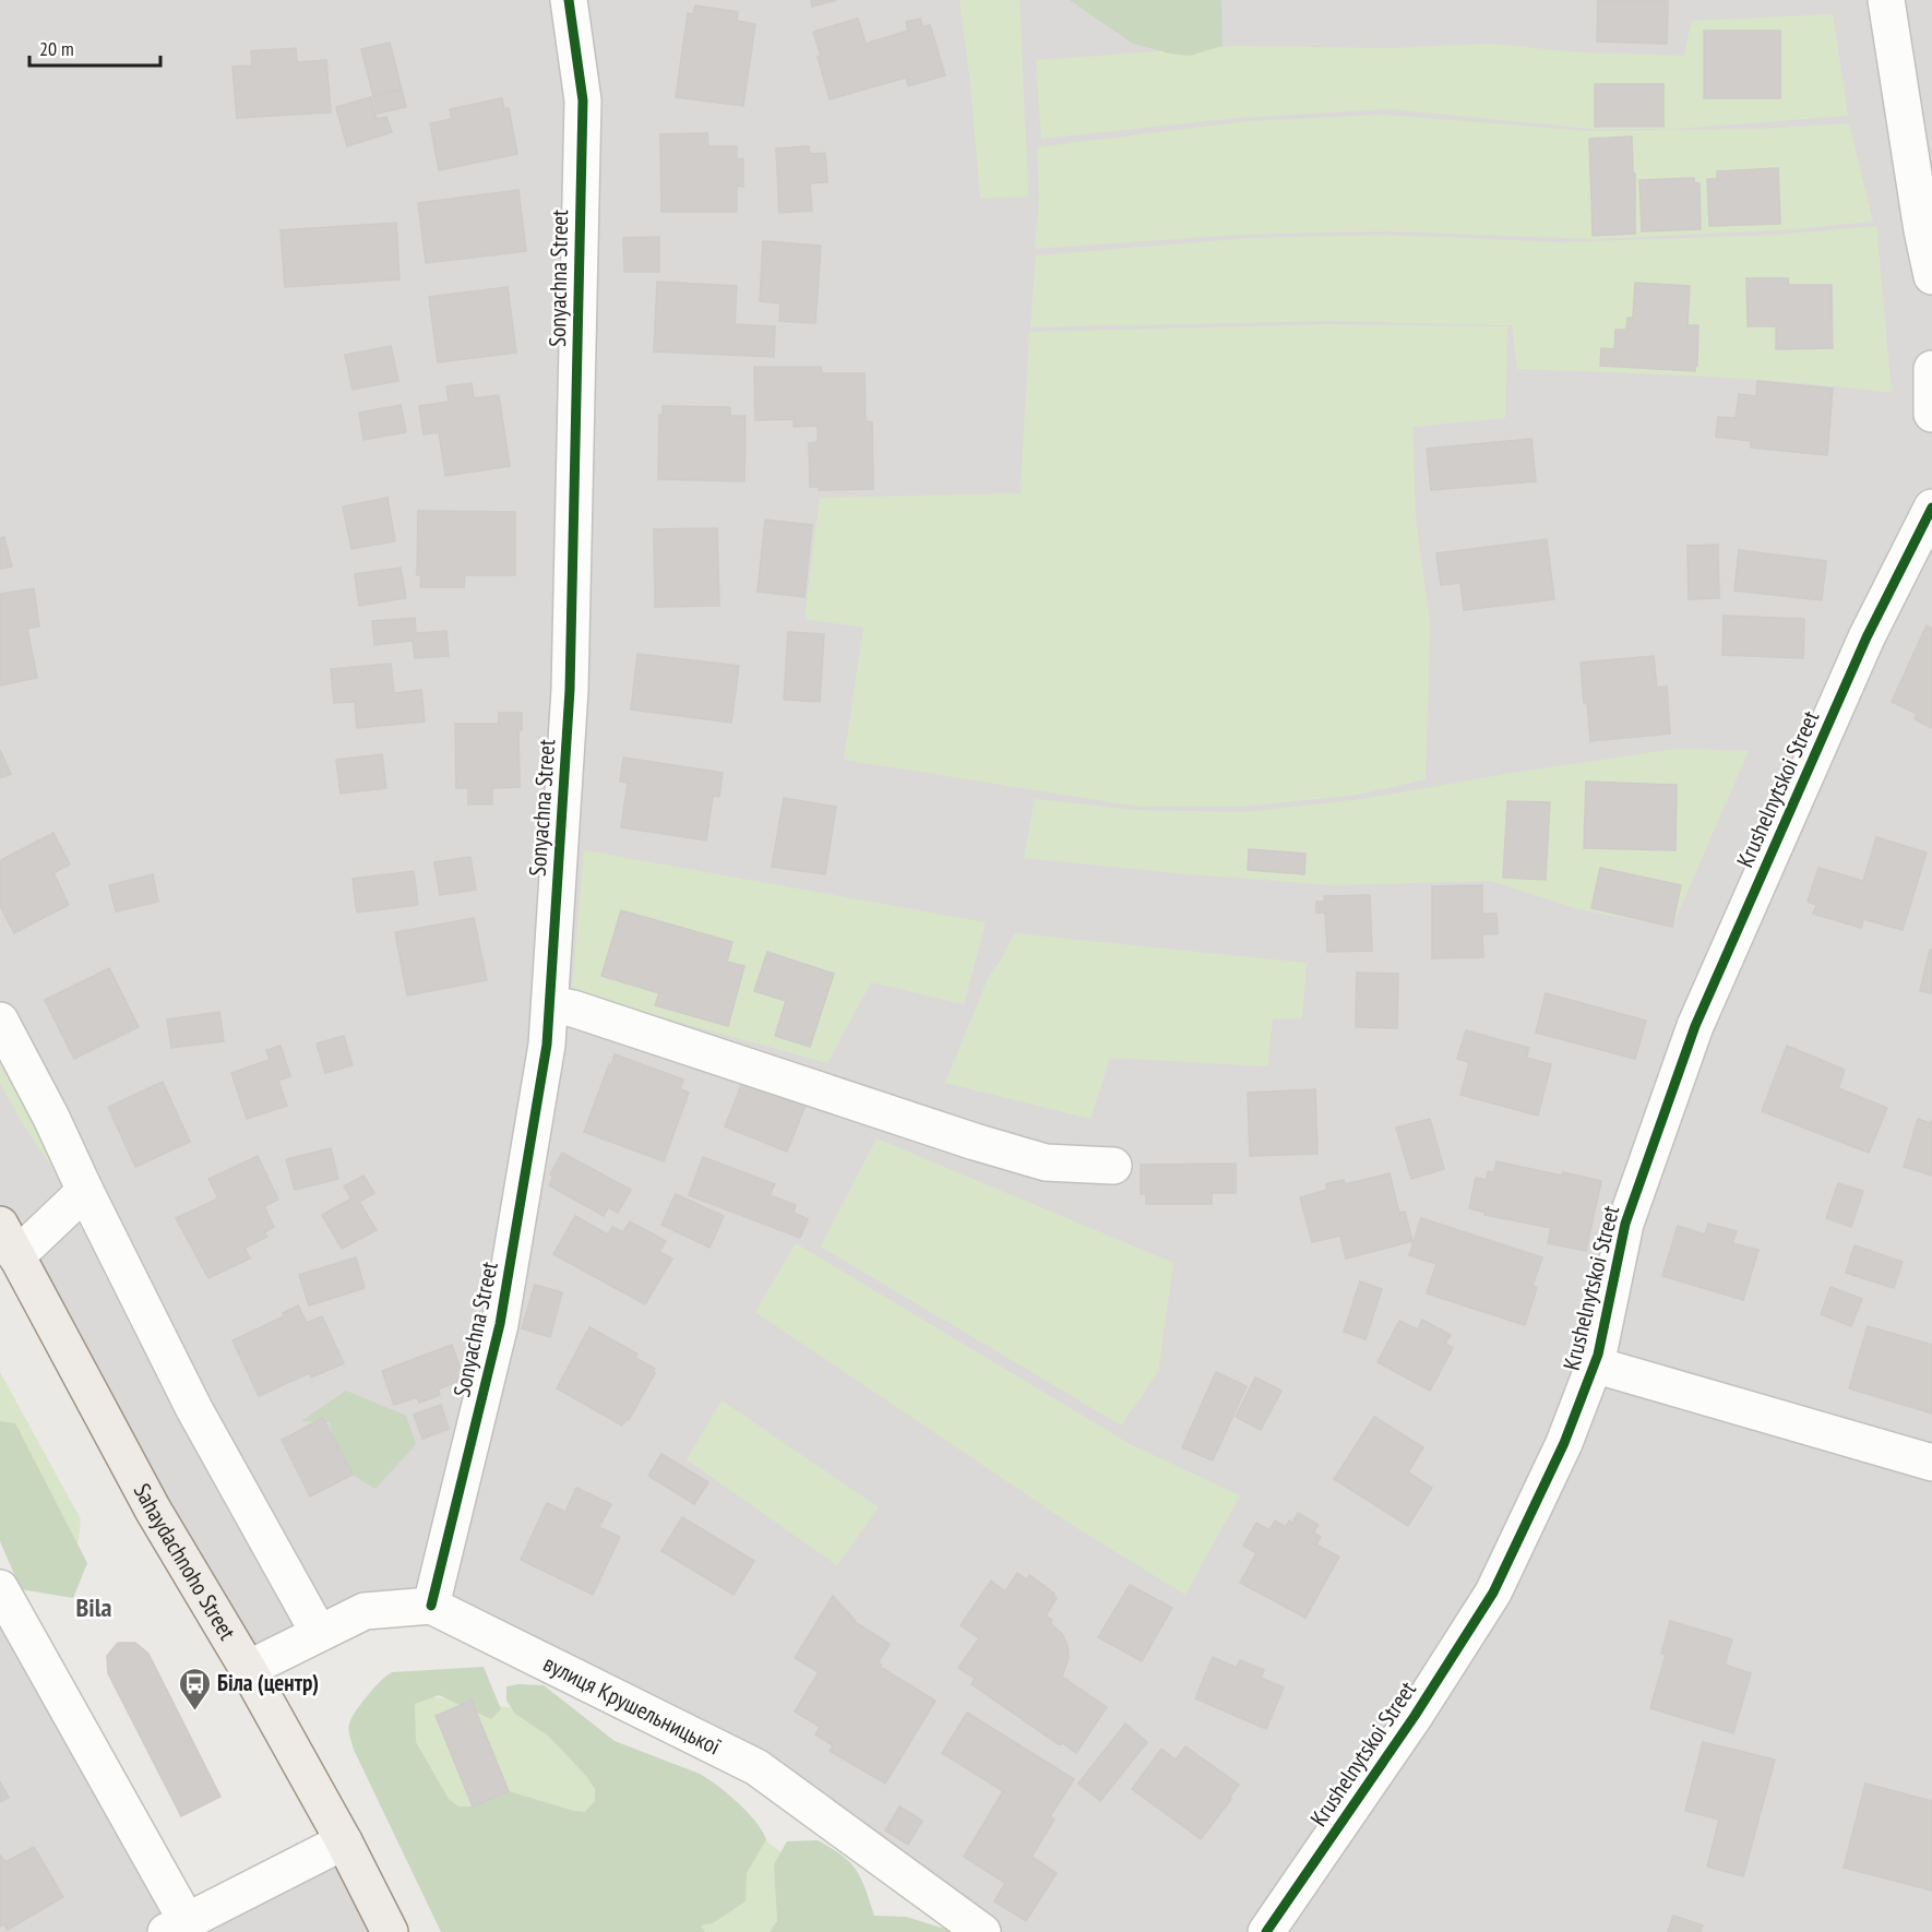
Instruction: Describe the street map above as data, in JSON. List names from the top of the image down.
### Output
{
  "streets": {
    "main road": ["Sahaydachnoho Street"],
    "street": ["Sonyachna Street", "Krushelnytskoi Street", "вулиця Крушельницької"]
  },
  "crossings": [
    ["Sonyachna Street", "вулиця Крушельницької"]
  ],
  "districts": ["Bila"],
  "places": {
    "bus stop": ["Біла (центр)"]
  },
  "scale_bar": "20 m"
}
